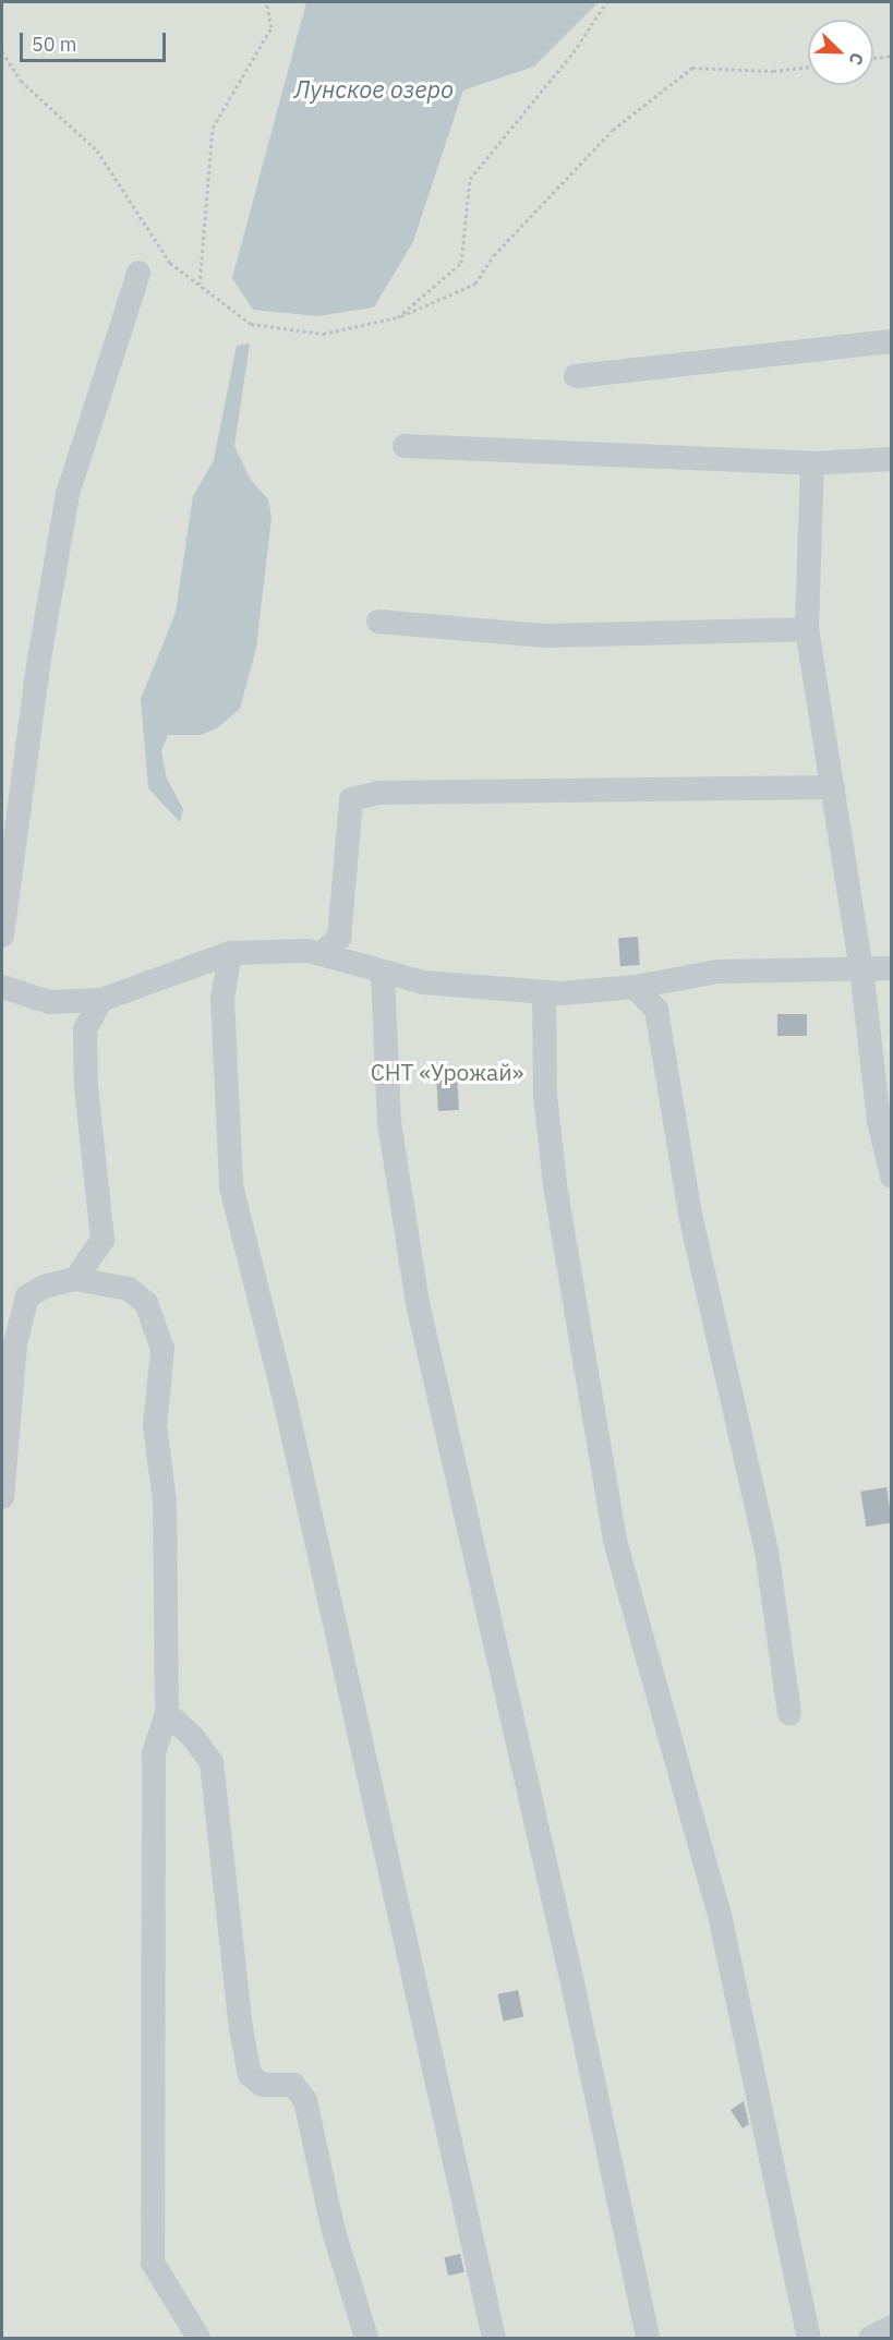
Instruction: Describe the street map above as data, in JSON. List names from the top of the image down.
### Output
{
  "water": ["Лунское озеро"],
  "parks": ["СНТ «Урожай»"],
  "scale_bar": "50 m",
  "north": "bottom right"
}
